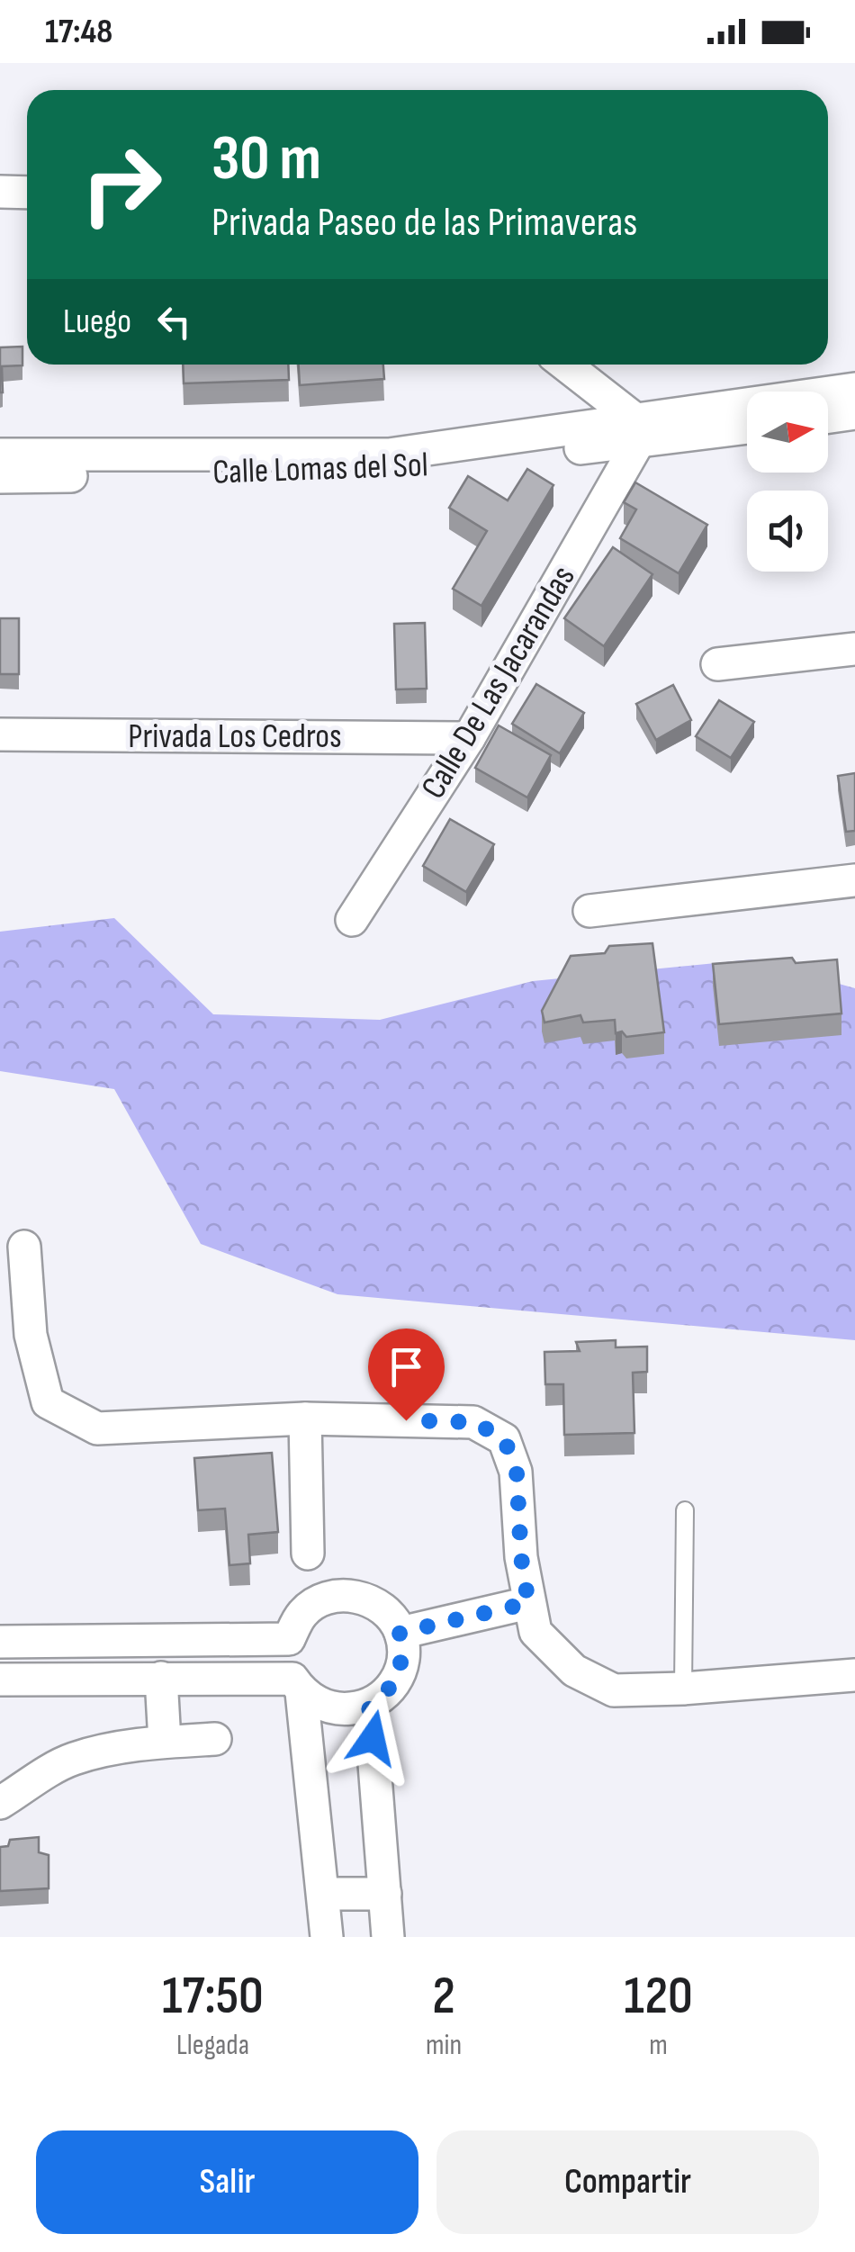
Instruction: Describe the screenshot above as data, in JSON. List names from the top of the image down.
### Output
{
  "streets": {
    "street": ["Calle Lomas del Sol", "Calle De Las Jacarandas", "Privada Los Cedros"]
  },
  "crossings": [
    ["Calle Lomas del Sol", "Calle De Las Jacarandas"],
    ["Calle De Las Jacarandas", "Privada Los Cedros"]
  ],
  "north": "right",
  "page": {
    "status": "17:48",
    "turn": ["30 m", "Privada Paseo de las Primaveras"],
    "then": "Luego",
    "eta": [
      "17:50",
      "Llegada",
      "2",
      "min",
      "120",
      "m"
    ],
    "buttons": ["Salir", "Compartir"]
  }
}
